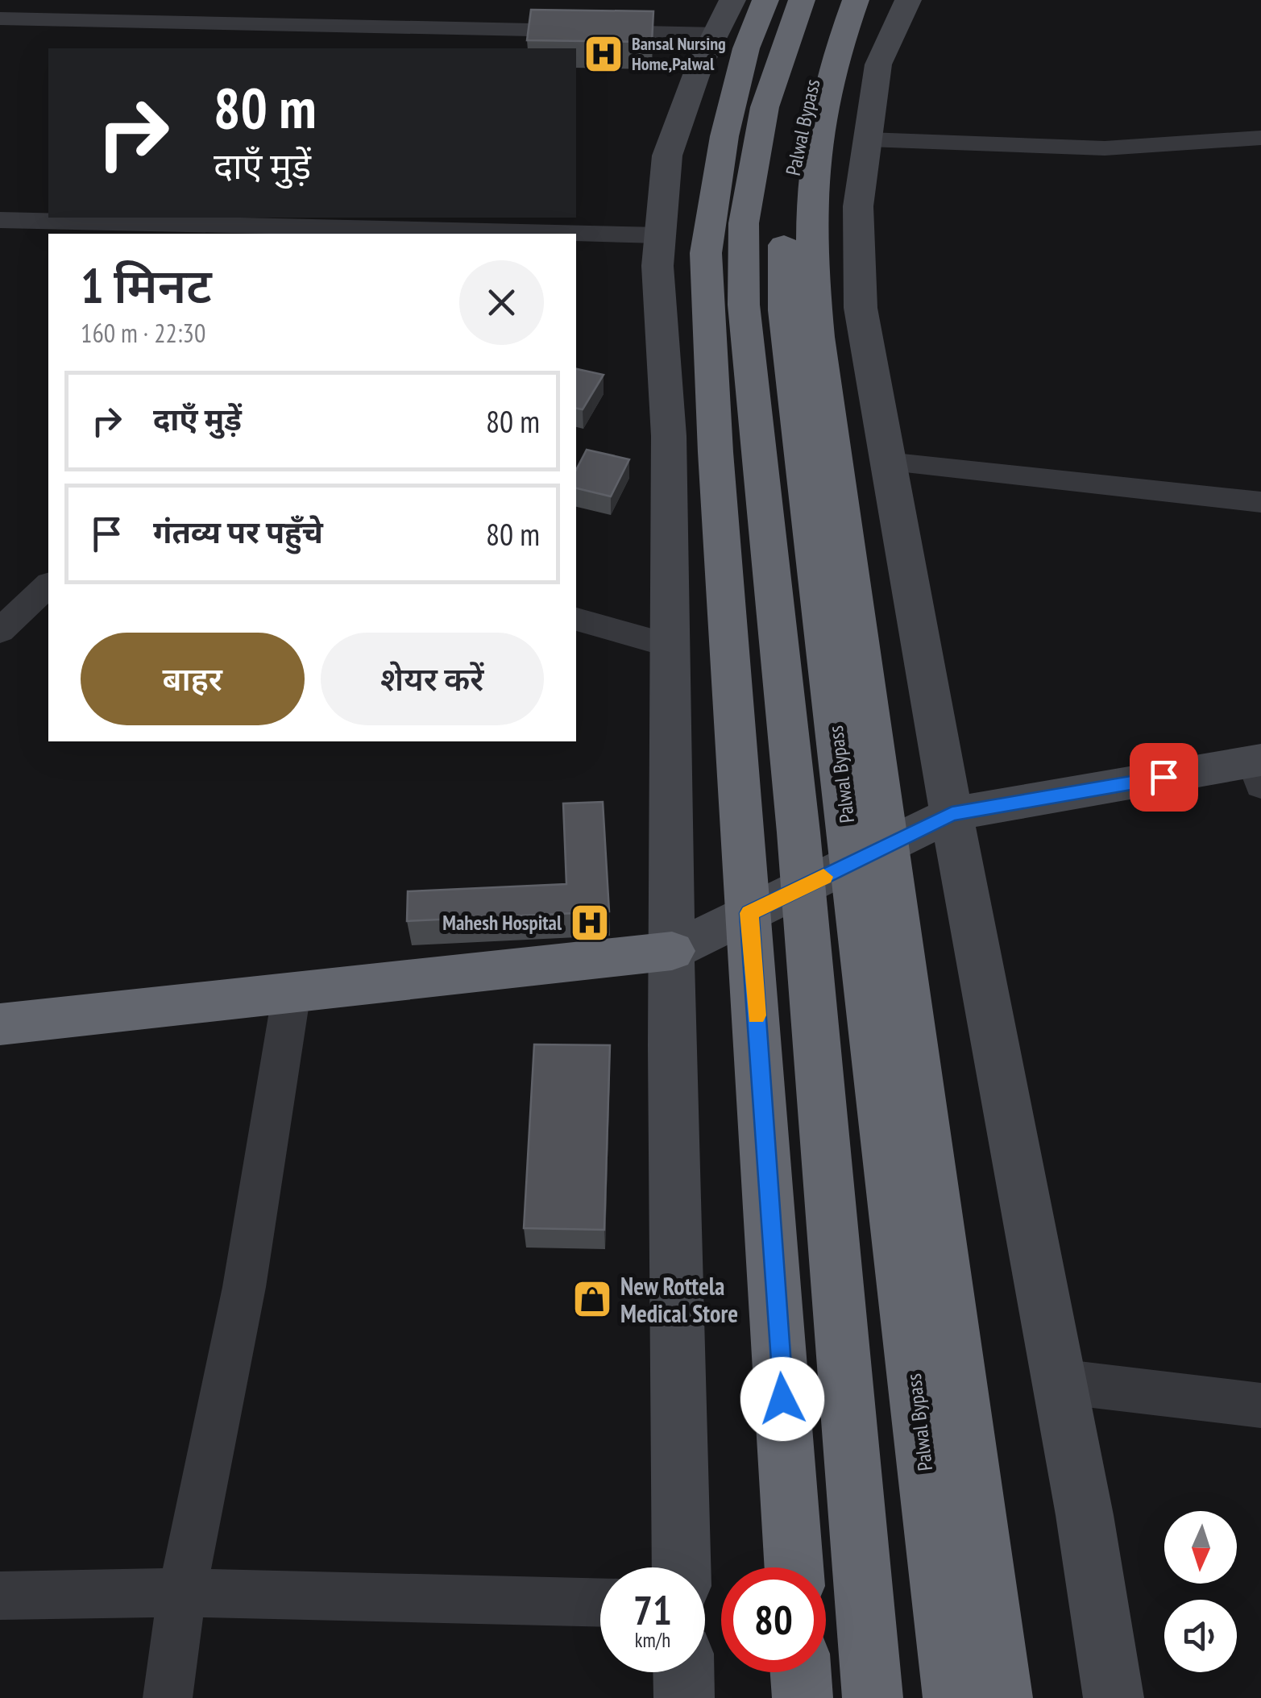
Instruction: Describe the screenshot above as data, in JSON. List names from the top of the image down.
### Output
{
  "streets": {
    "highway": ["Palwal Bypass"]
  },
  "places": {
    "hospital": ["Bansal Nursing Home,Palwal", "Mahesh Hospital"],
    "shop": ["New Rottela Medical Store"]
  },
  "north": "bottom",
  "page": {
    "turn": ["80 m", "दाएँ मुड़ें"],
    "heading": ["1 मिनट", "160 m · 22:30"],
    "list": [
      {
        "name": "दाएँ मुड़ें",
        "value": "80 m"
      },
      {
        "name": "गंतव्य पर पहुँचे",
        "value": "80 m"
      }
    ],
    "buttons": ["बाहर", "शेयर करें"],
    "speed": "71 km/h",
    "limit": "80"
  }
}
